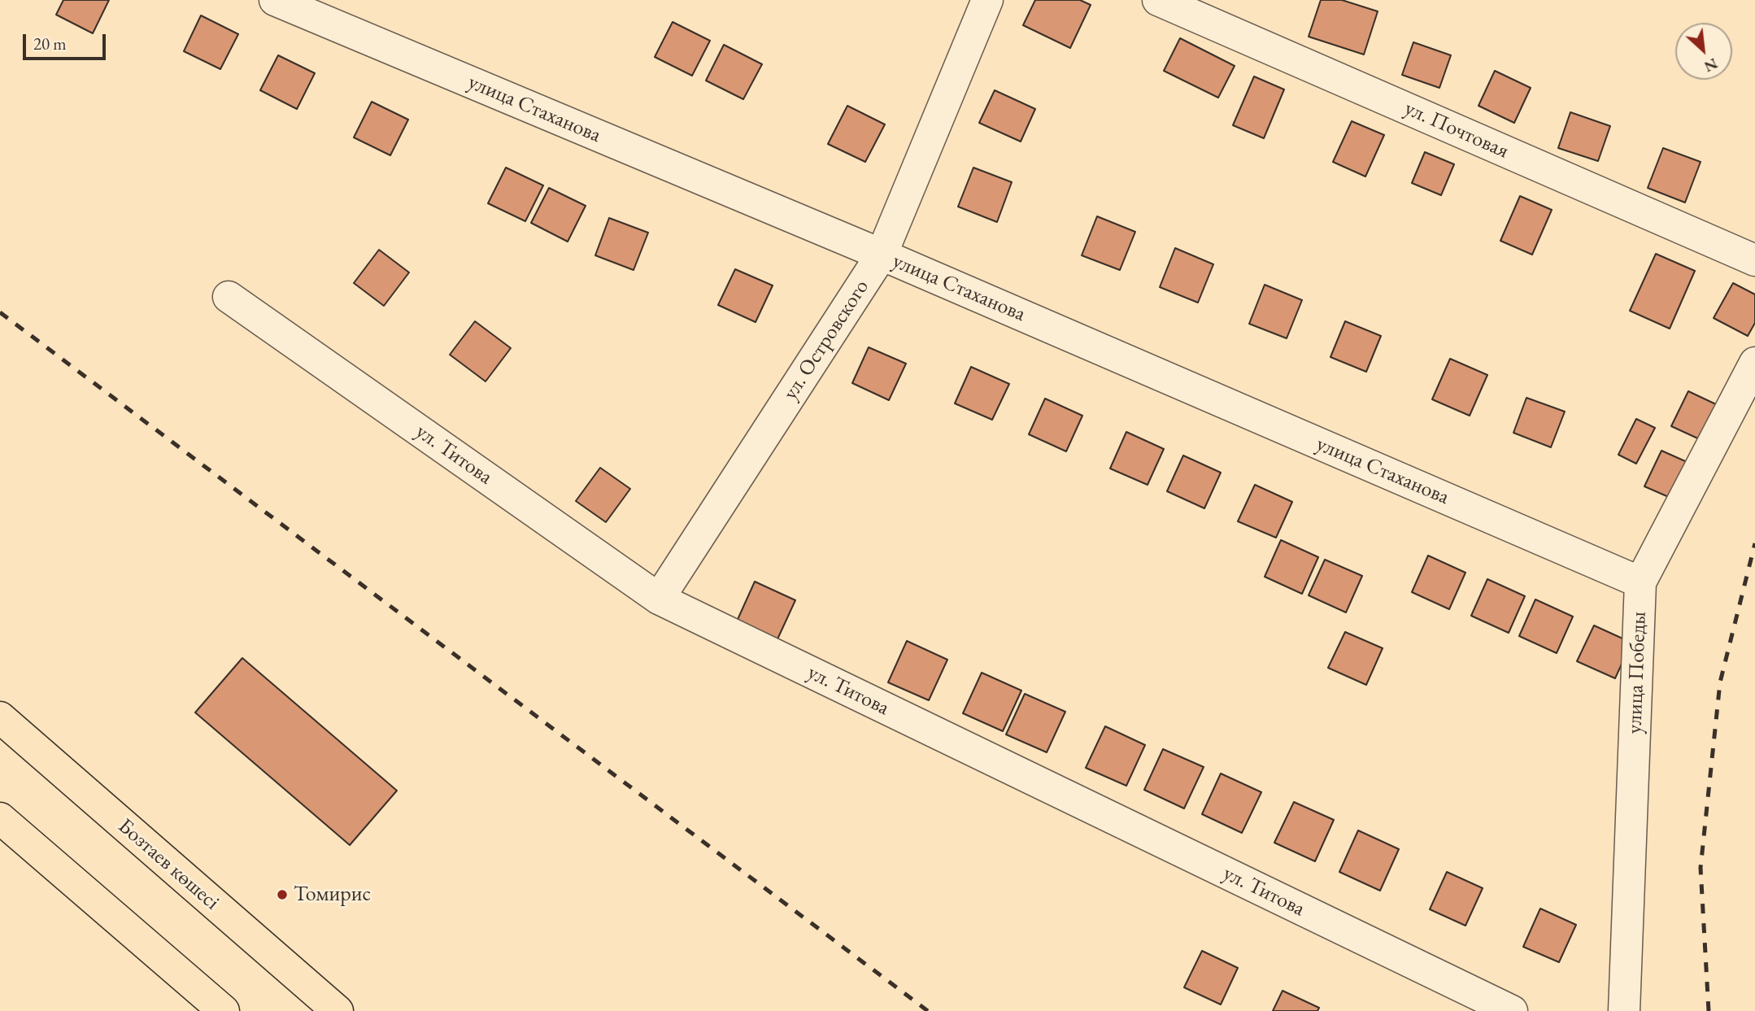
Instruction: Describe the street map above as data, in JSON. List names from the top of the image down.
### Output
{
  "streets": {
    "highway": ["Бозтаев көшесі"],
    "street": [
      "улица Стаханова",
      "ул. Почтовая",
      "ул. Островского",
      "ул. Титова",
      "улица Победы"
    ]
  },
  "crossings": [
    ["улица Стаханова", "ул. Островского"],
    ["улица Стаханова", "улица Победы"],
    ["ул. Островского", "ул. Титова"]
  ],
  "places": ["Томирис"],
  "scale_bar": "20 m",
  "north": "bottom right"
}
